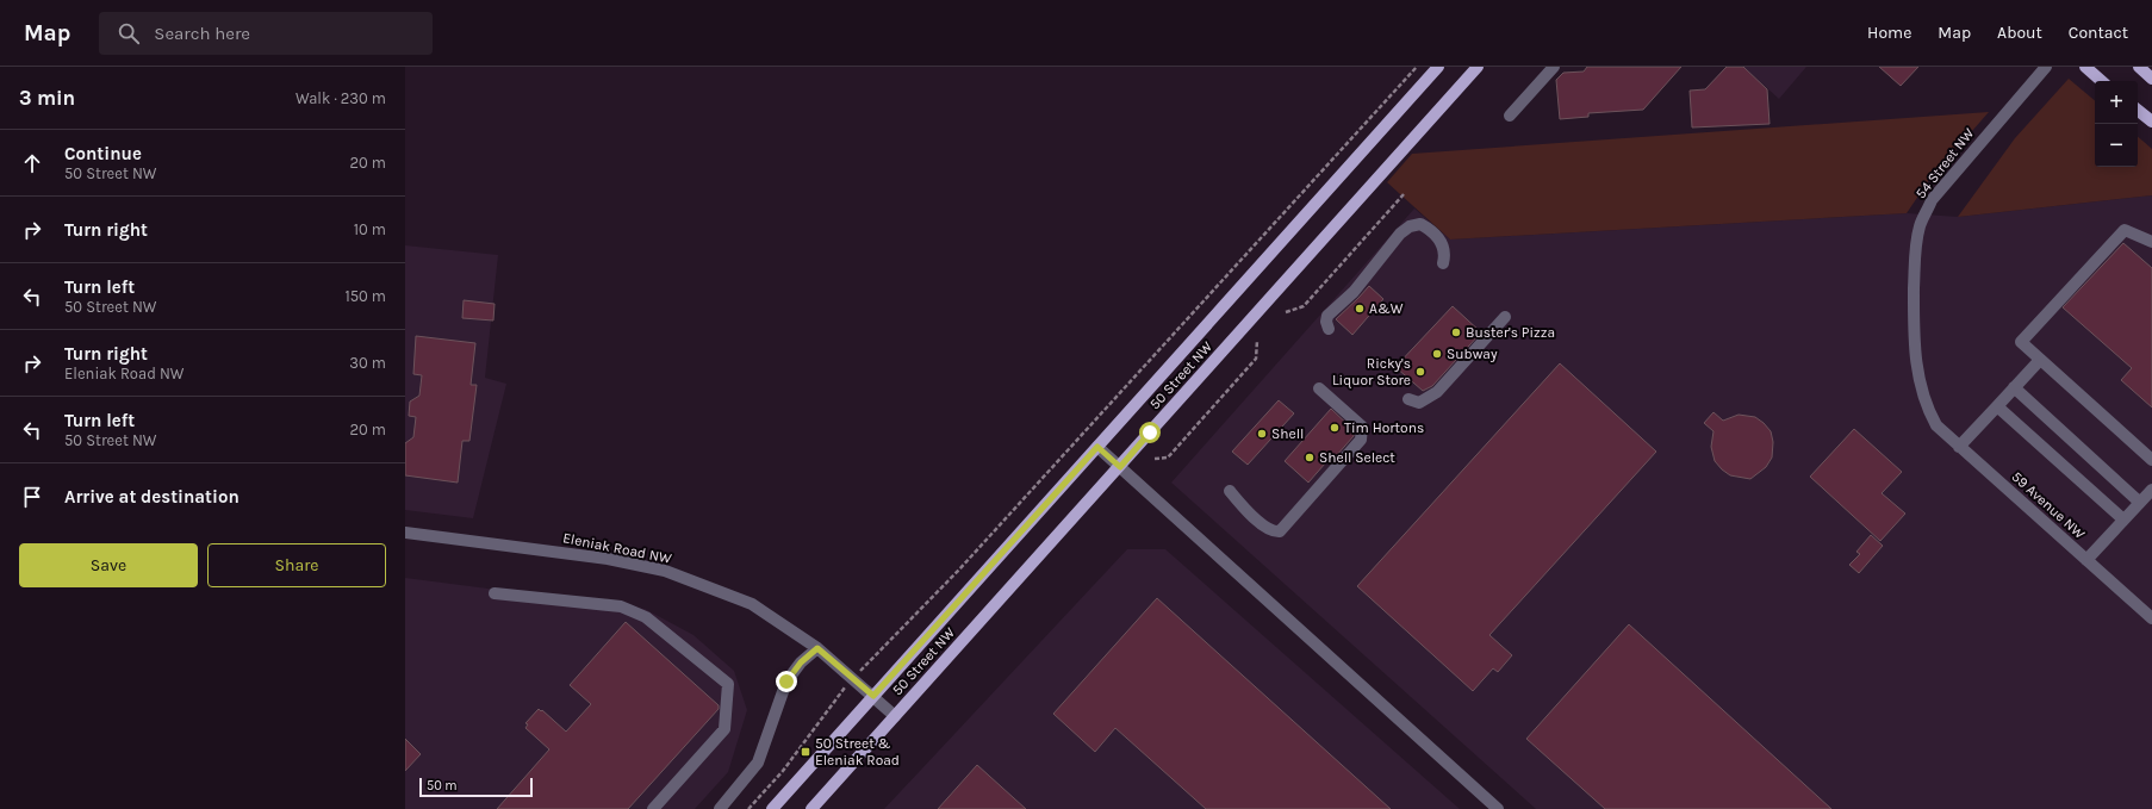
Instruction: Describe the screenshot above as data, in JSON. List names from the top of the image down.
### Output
{
  "streets": {
    "main road": ["50 Street NW"],
    "street": ["54 Street NW", "59 Avenue NW", "Eleniak Road NW"]
  },
  "crossings": [
    ["54 Street NW", "59 Avenue NW"],
    ["50 Street NW", "Eleniak Road NW"]
  ],
  "places": {
    "other": [
      "A&W",
      "Buster's Pizza",
      "Subway",
      "Ricky's Liquor Store",
      "Tim Hortons",
      "Shell",
      "Shell Select"
    ],
    "transit": ["50 Street & Eleniak Road"]
  },
  "scale_bar": "50 m",
  "page": {
    "header": "Map",
    "search": "Search here",
    "nav": [
      "Home",
      "Map",
      "About",
      "Contact"
    ],
    "heading": ["3 min", "Walk · 230 m"],
    "map_buttons": ["+", "−"],
    "list": [
      ["Continue", "50 Street NW", "20 m"],
      ["Turn right", "10 m"],
      ["Turn left", "50 Street NW", "150 m"],
      ["Turn right", "Eleniak Road NW", "30 m"],
      ["Turn left", "50 Street NW", "20 m"],
      "Arrive at destination"
    ],
    "buttons": ["Save", "Share"],
    "scale": "50 m"
  }
}
